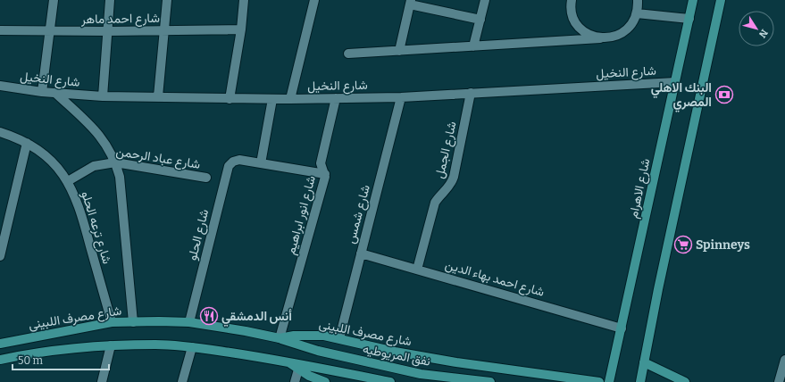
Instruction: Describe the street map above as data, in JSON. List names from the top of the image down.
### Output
{
  "streets": {
    "main road": ["شارع الاهرام", "شارع مصرف اللبينى", "نفق المريوطيه"],
    "street": [
      "شارع احمد ماهر",
      "شارع النخيل",
      "شارع الجمل",
      "شارع عباد الرحمن",
      "شارع شمس",
      "شارع انور ابراهيم",
      "شارع ترعه الحلو",
      "شارع الحلو",
      "شارع احمد بهاء الدين"
    ]
  },
  "crossings": [
    ["شارع النخيل", "شارع الجمل"],
    ["شارع النخيل", "شارع الاهرام"],
    ["شارع النخيل", "شارع شمس"],
    ["شارع النخيل", "شارع انور ابراهيم"],
    ["شارع الجمل", "شارع احمد بهاء الدين"],
    ["شارع عباد الرحمن", "شارع ترعه الحلو"],
    ["شارع الاهرام", "شارع احمد بهاء الدين"],
    ["شارع شمس", "شارع احمد بهاء الدين"],
    ["شارع شمس", "شارع مصرف اللبينى"],
    ["شارع انور ابراهيم", "شارع مصرف اللبينى"],
    ["شارع انور ابراهيم", "نفق المريوطيه"],
    ["شارع ترعه الحلو", "شارع مصرف اللبينى"],
    ["شارع الحلو", "شارع مصرف اللبينى"],
    ["شارع مصرف اللبينى", "نفق المريوطيه"]
  ],
  "places": {
    "bank": ["البنك الاهلي المصري"],
    "supermarket": ["Spinneys"],
    "restaurant": ["أنس الدمشقي"]
  },
  "scale_bar": "50 m",
  "north": "bottom right"
}
